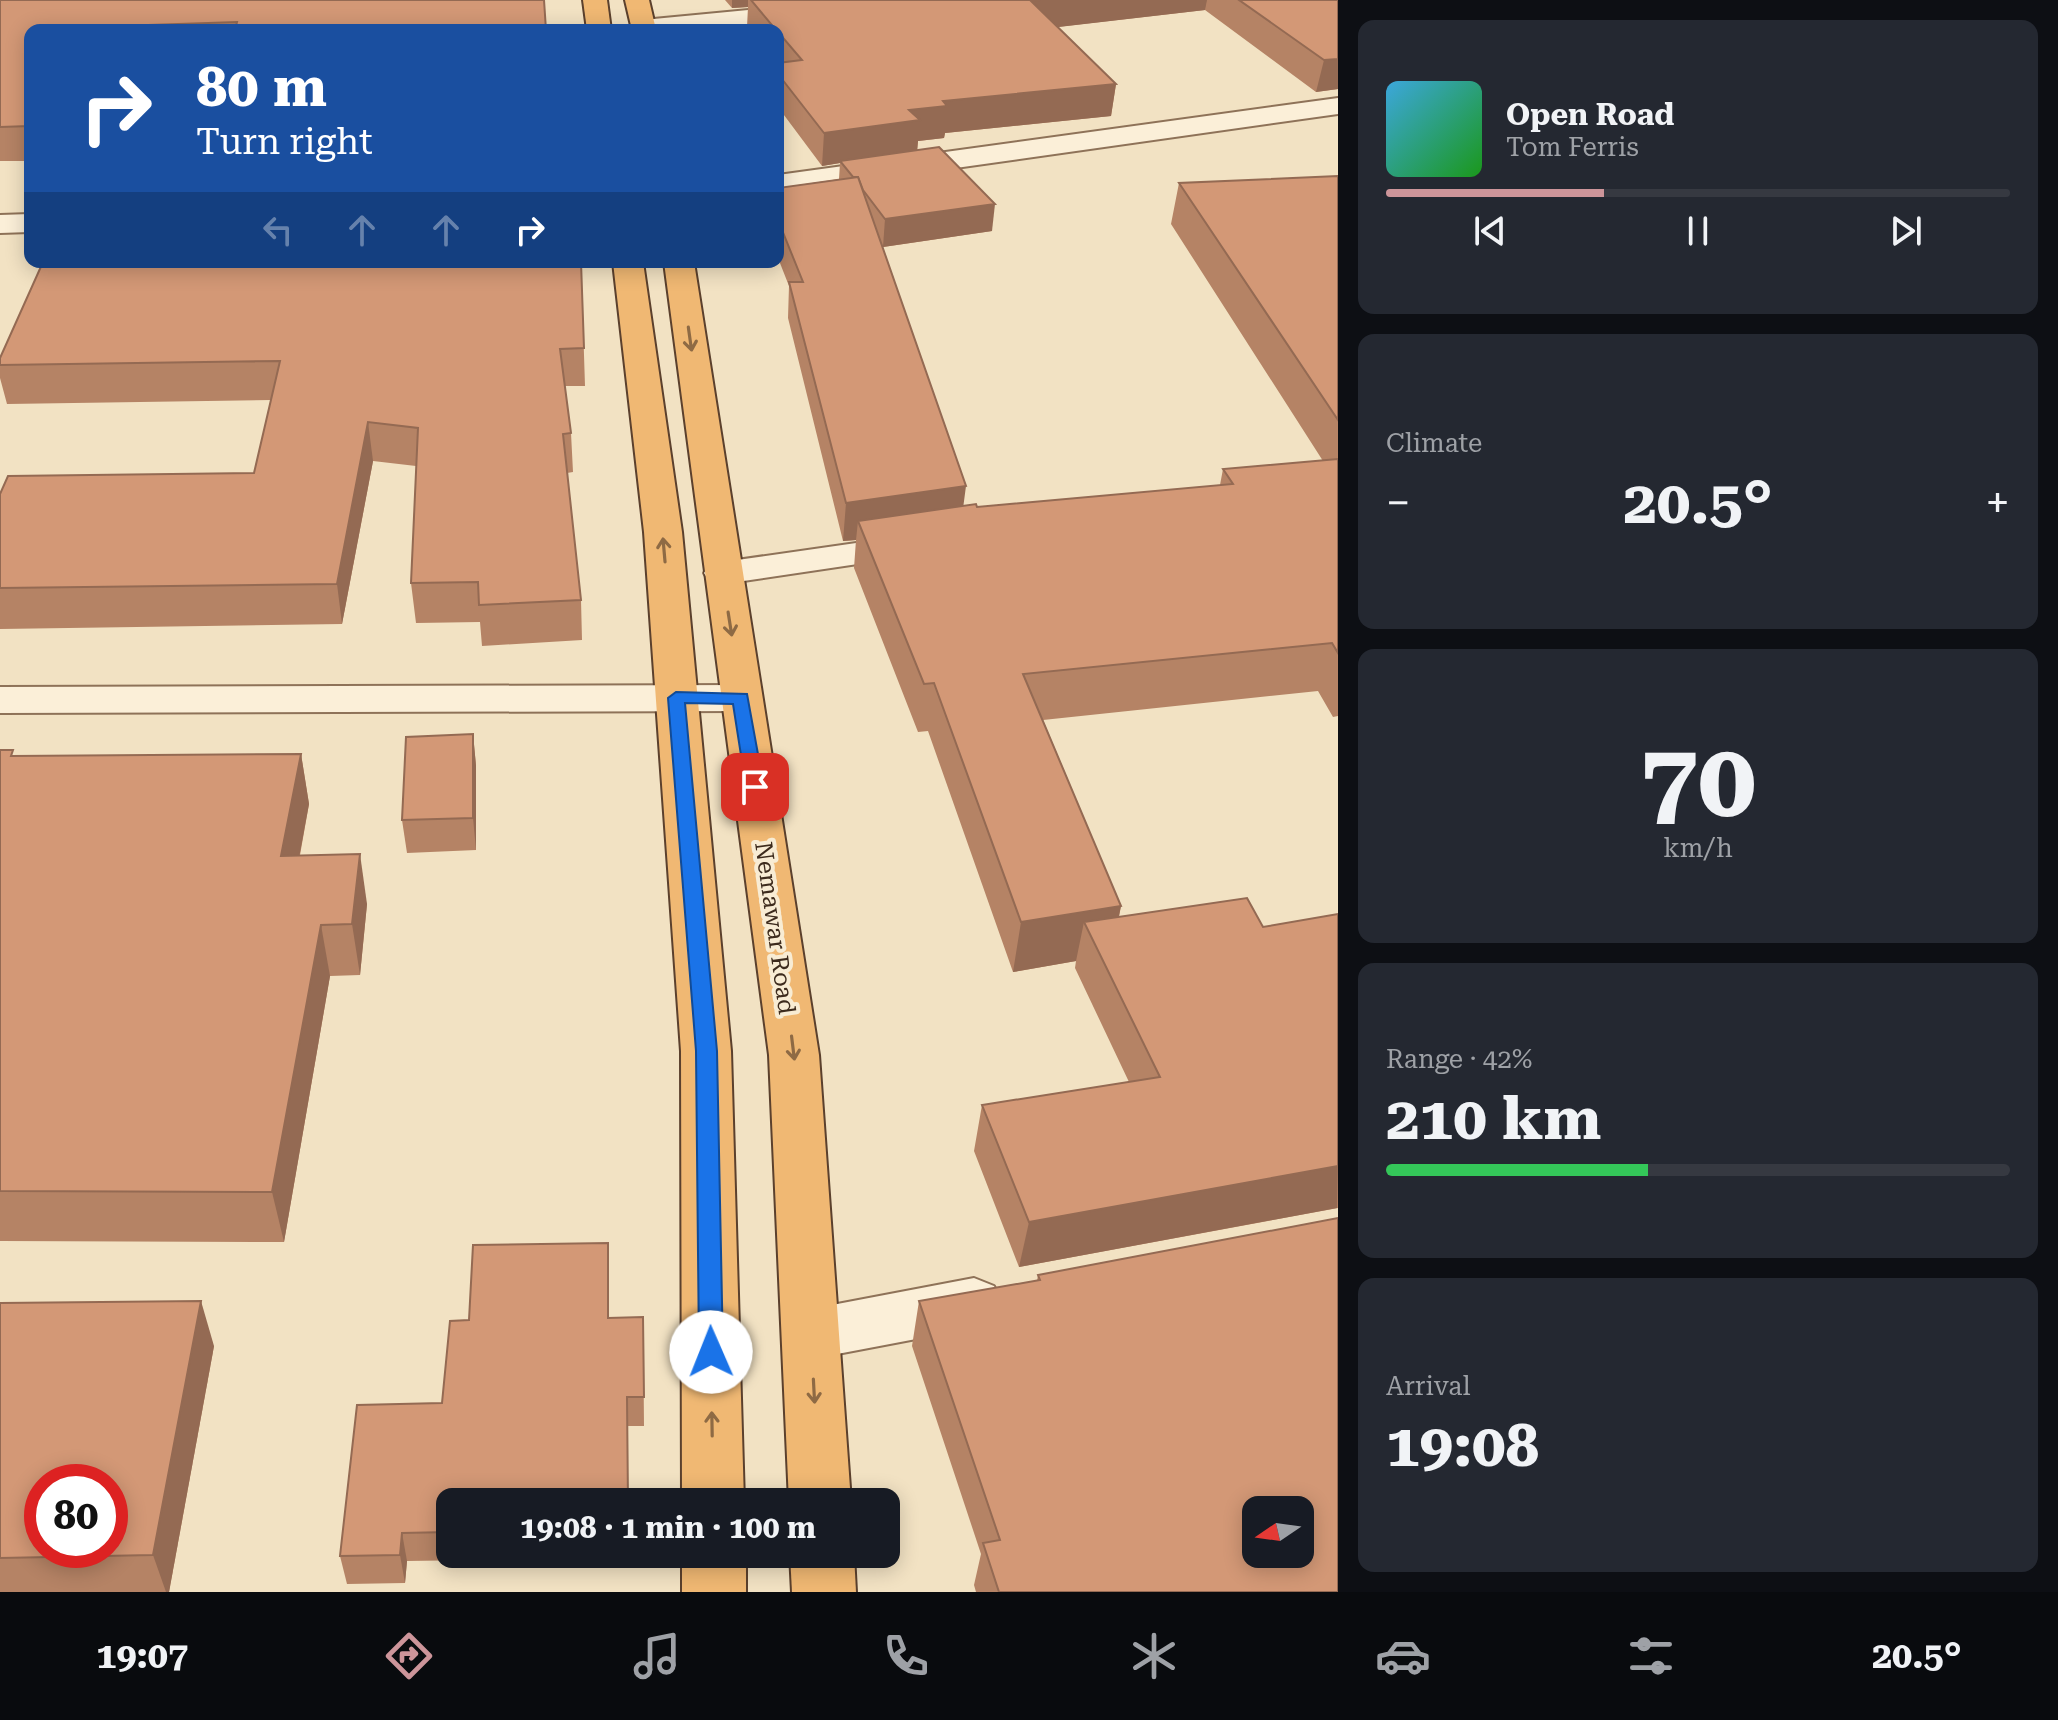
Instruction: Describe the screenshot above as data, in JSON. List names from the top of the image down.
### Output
{
  "streets": {
    "highway": ["Nemawar Road"]
  },
  "north": "left",
  "page": {
    "turn": ["80 m", "Turn right"],
    "song": ["Open Road", "Tom Ferris"],
    "tile": [
      "Climate",
      ["70", "km/h"],
      ["Range · 42%", "210 km"],
      ["Arrival", "19:08"]
    ],
    "heat": ["−", "20.5°", "+"],
    "limit": "80",
    "trip": "19:08 · 1 min · 100 m",
    "tabs": ["19:07", "20.5°"]
  }
}
